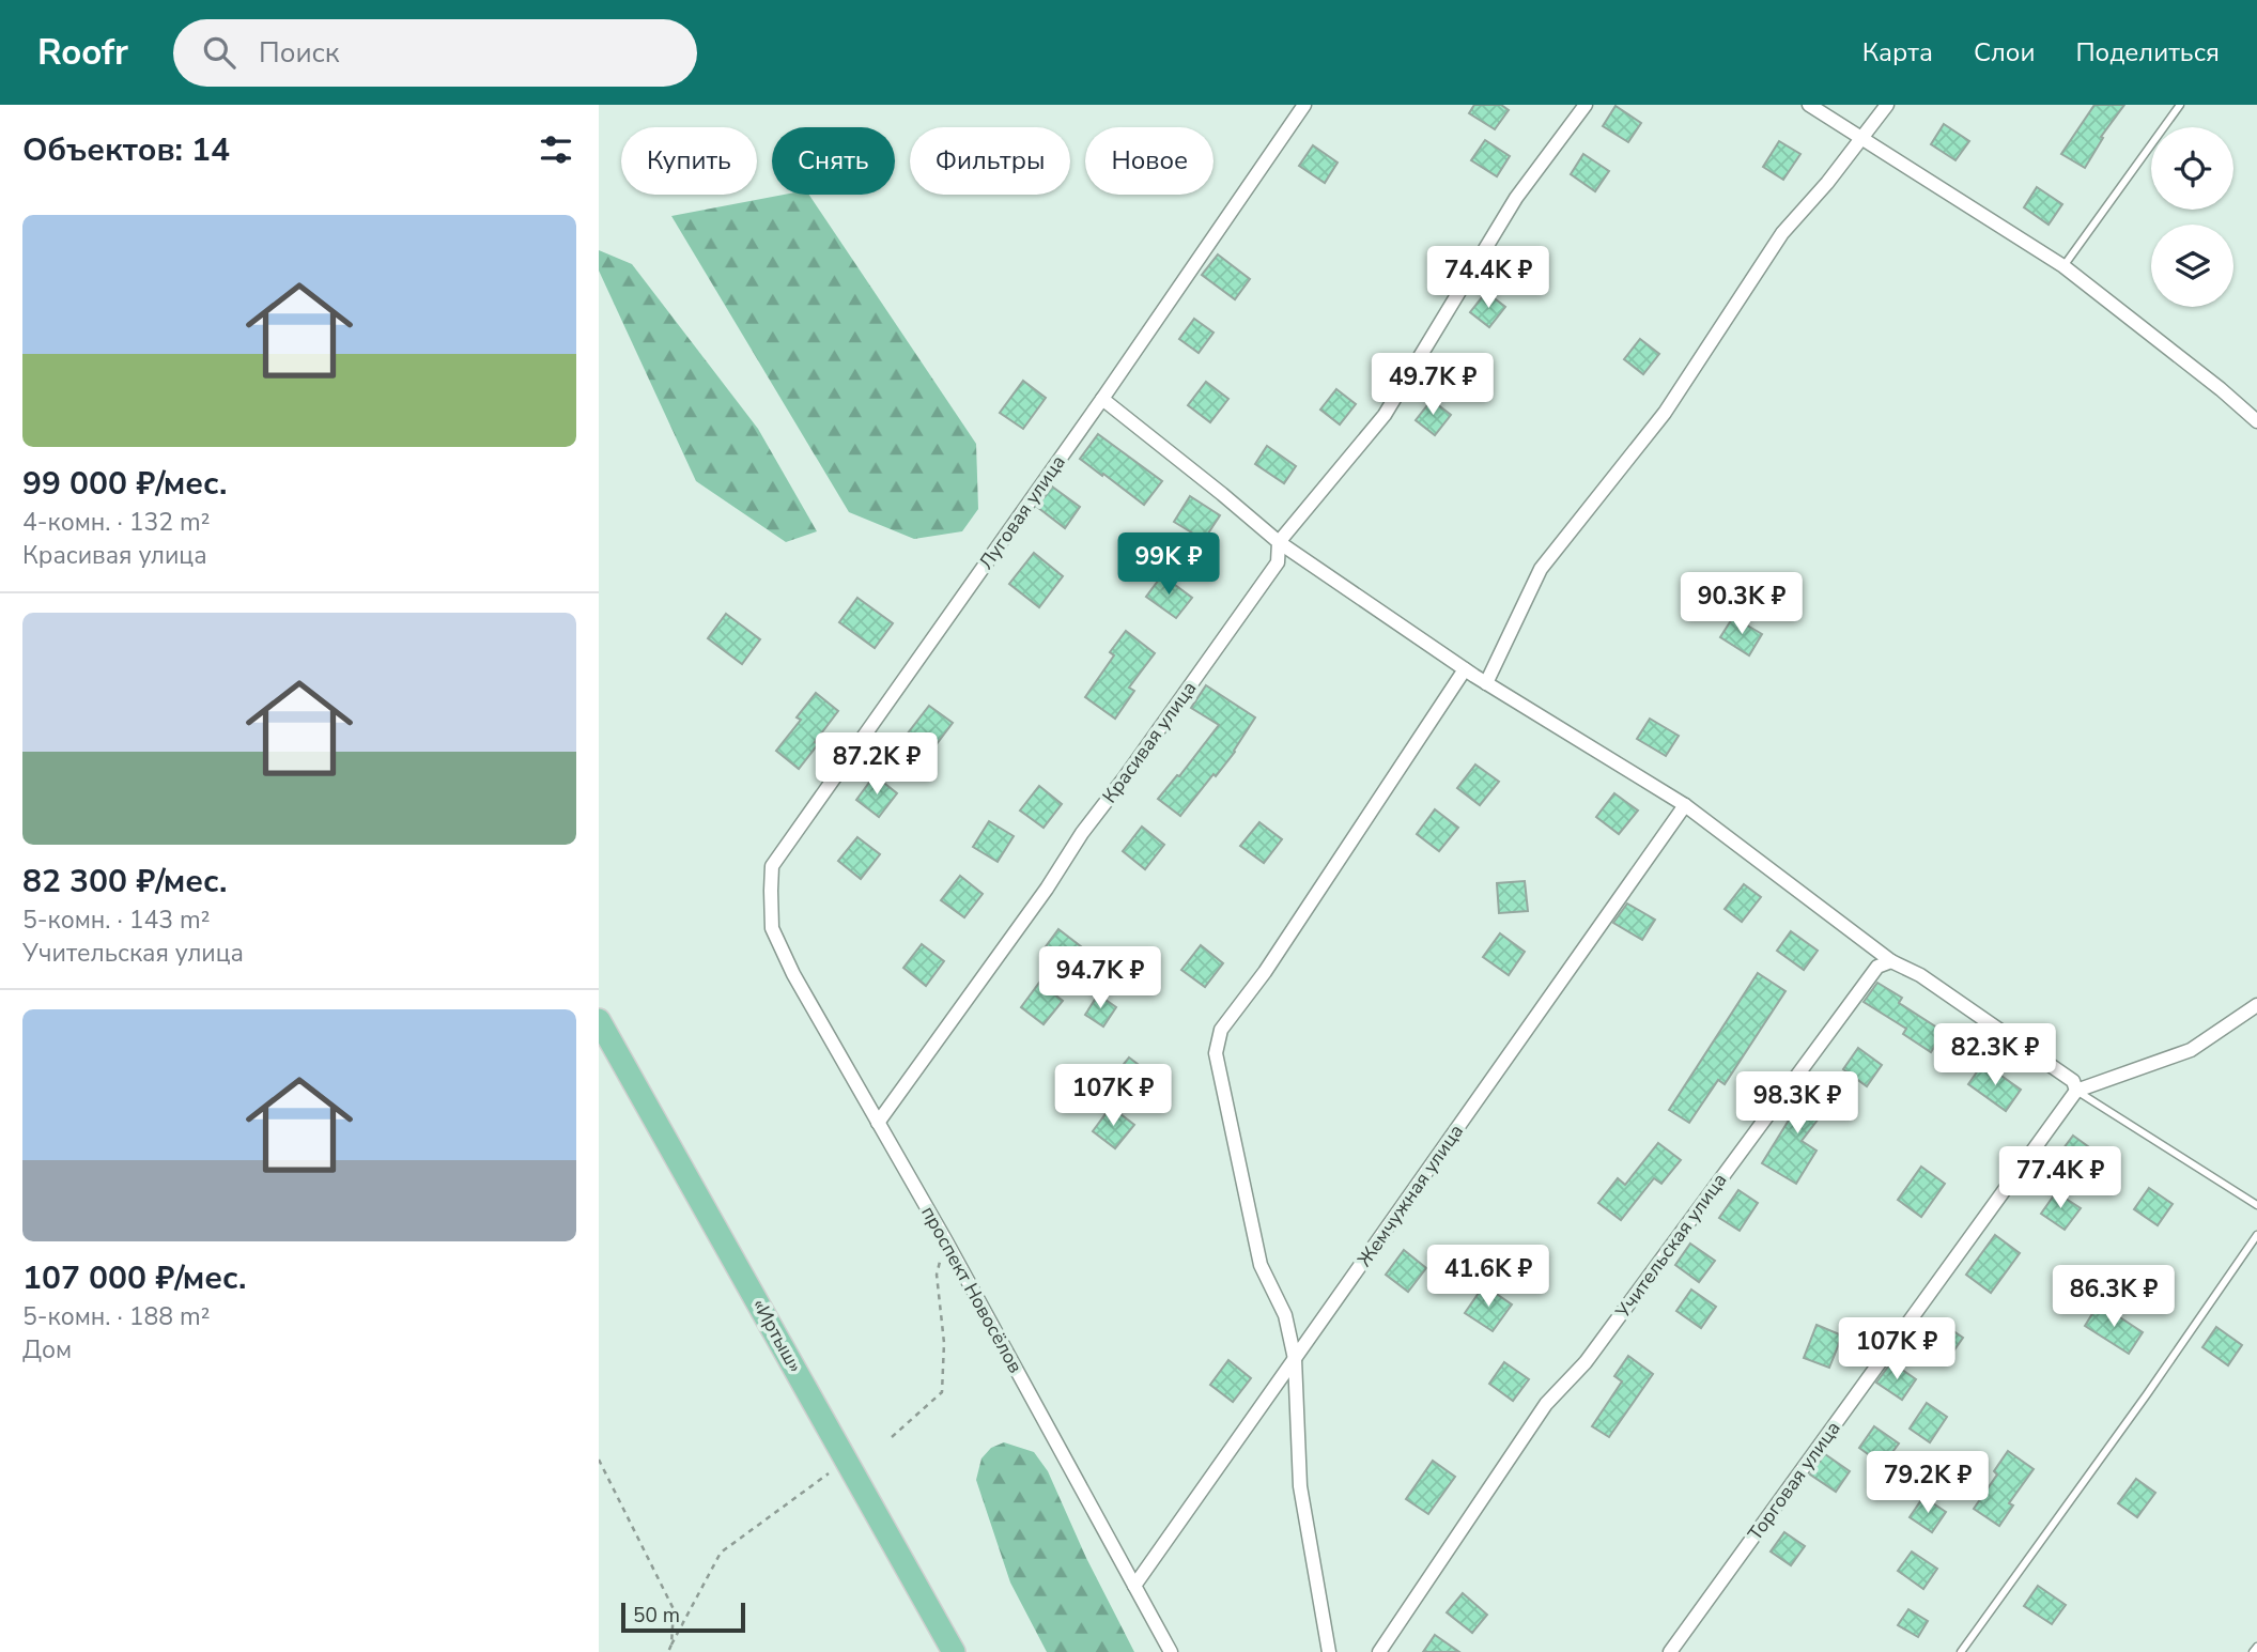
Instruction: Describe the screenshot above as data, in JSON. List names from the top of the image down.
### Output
{
  "streets": {
    "highway": ["«Иртыш»"],
    "street": [
      "Луговая улица",
      "Красивая улица",
      "Жемчужная улица",
      "Учительская улица",
      "проспект Новосёлов",
      "Торговая улица"
    ]
  },
  "crossings": [
    ["Луговая улица", "проспект Новосёлов"],
    ["Красивая улица", "проспект Новосёлов"],
    ["Жемчужная улица", "проспект Новосёлов"]
  ],
  "scale_bar": "50 m",
  "page": {
    "header": "Roofr",
    "search": "Поиск",
    "nav": ["Карта", "Слои", "Поделиться"],
    "heading": "Объектов: 14",
    "chip": [
      "Купить",
      "Снять",
      "Фильтры",
      "Новое"
    ],
    "list": [
      {
        "name": "99 000 ₽/мес.",
        "note": "4-комн. · 132 m² · Красивая улица"
      },
      {
        "name": "82 300 ₽/мес.",
        "note": "5-комн. · 143 m² · Учительская улица"
      },
      {
        "name": "107 000 ₽/мес.",
        "note": "5-комн. · 188 m² · Дом"
      }
    ],
    "price": [
      "74.4K ₽",
      "49.7K ₽",
      "99K ₽",
      "90.3K ₽",
      "87.2K ₽",
      "94.7K ₽",
      "82.3K ₽",
      "107K ₽",
      "98.3K ₽",
      "77.4K ₽",
      "41.6K ₽",
      "86.3K ₽",
      "107K ₽",
      "79.2K ₽"
    ],
    "scale": "50 m"
  }
}
